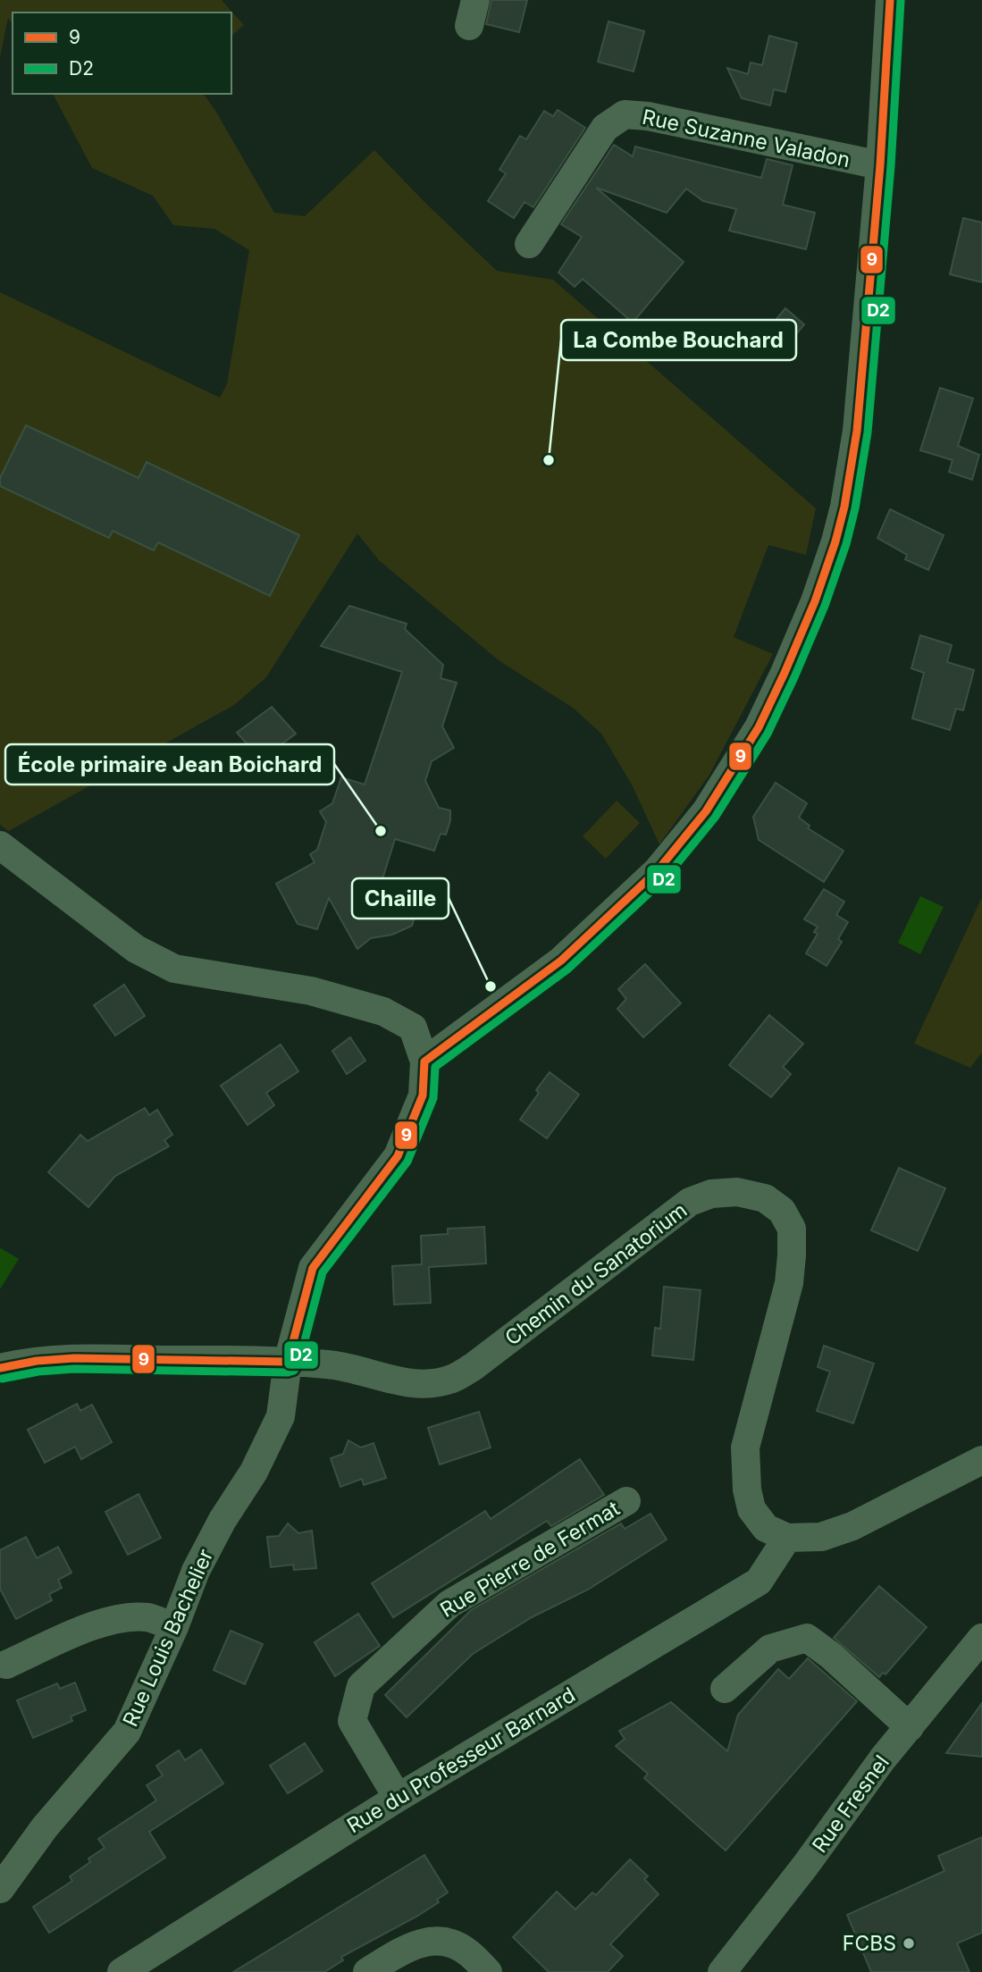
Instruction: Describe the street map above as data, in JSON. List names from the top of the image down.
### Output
{
  "streets": {
    "street": [
      "Rue Suzanne Valadon",
      "Chemin du Sanatorium",
      "Rue Pierre de Fermat",
      "Rue Louis Bachelier",
      "Rue du Professeur Barnard",
      "Rue Fresnel"
    ]
  },
  "crossings": [
    ["Chemin du Sanatorium", "Rue Louis Bachelier"],
    ["Chemin du Sanatorium", "Rue du Professeur Barnard"],
    ["Rue Pierre de Fermat", "Rue du Professeur Barnard"]
  ],
  "places": [
    "La Combe Bouchard",
    "École primaire Jean Boichard",
    "Chaille",
    "FCBS"
  ],
  "lines": ["transit line 9", "transit line D2"],
  "legend": ["9", "D2"]
}
